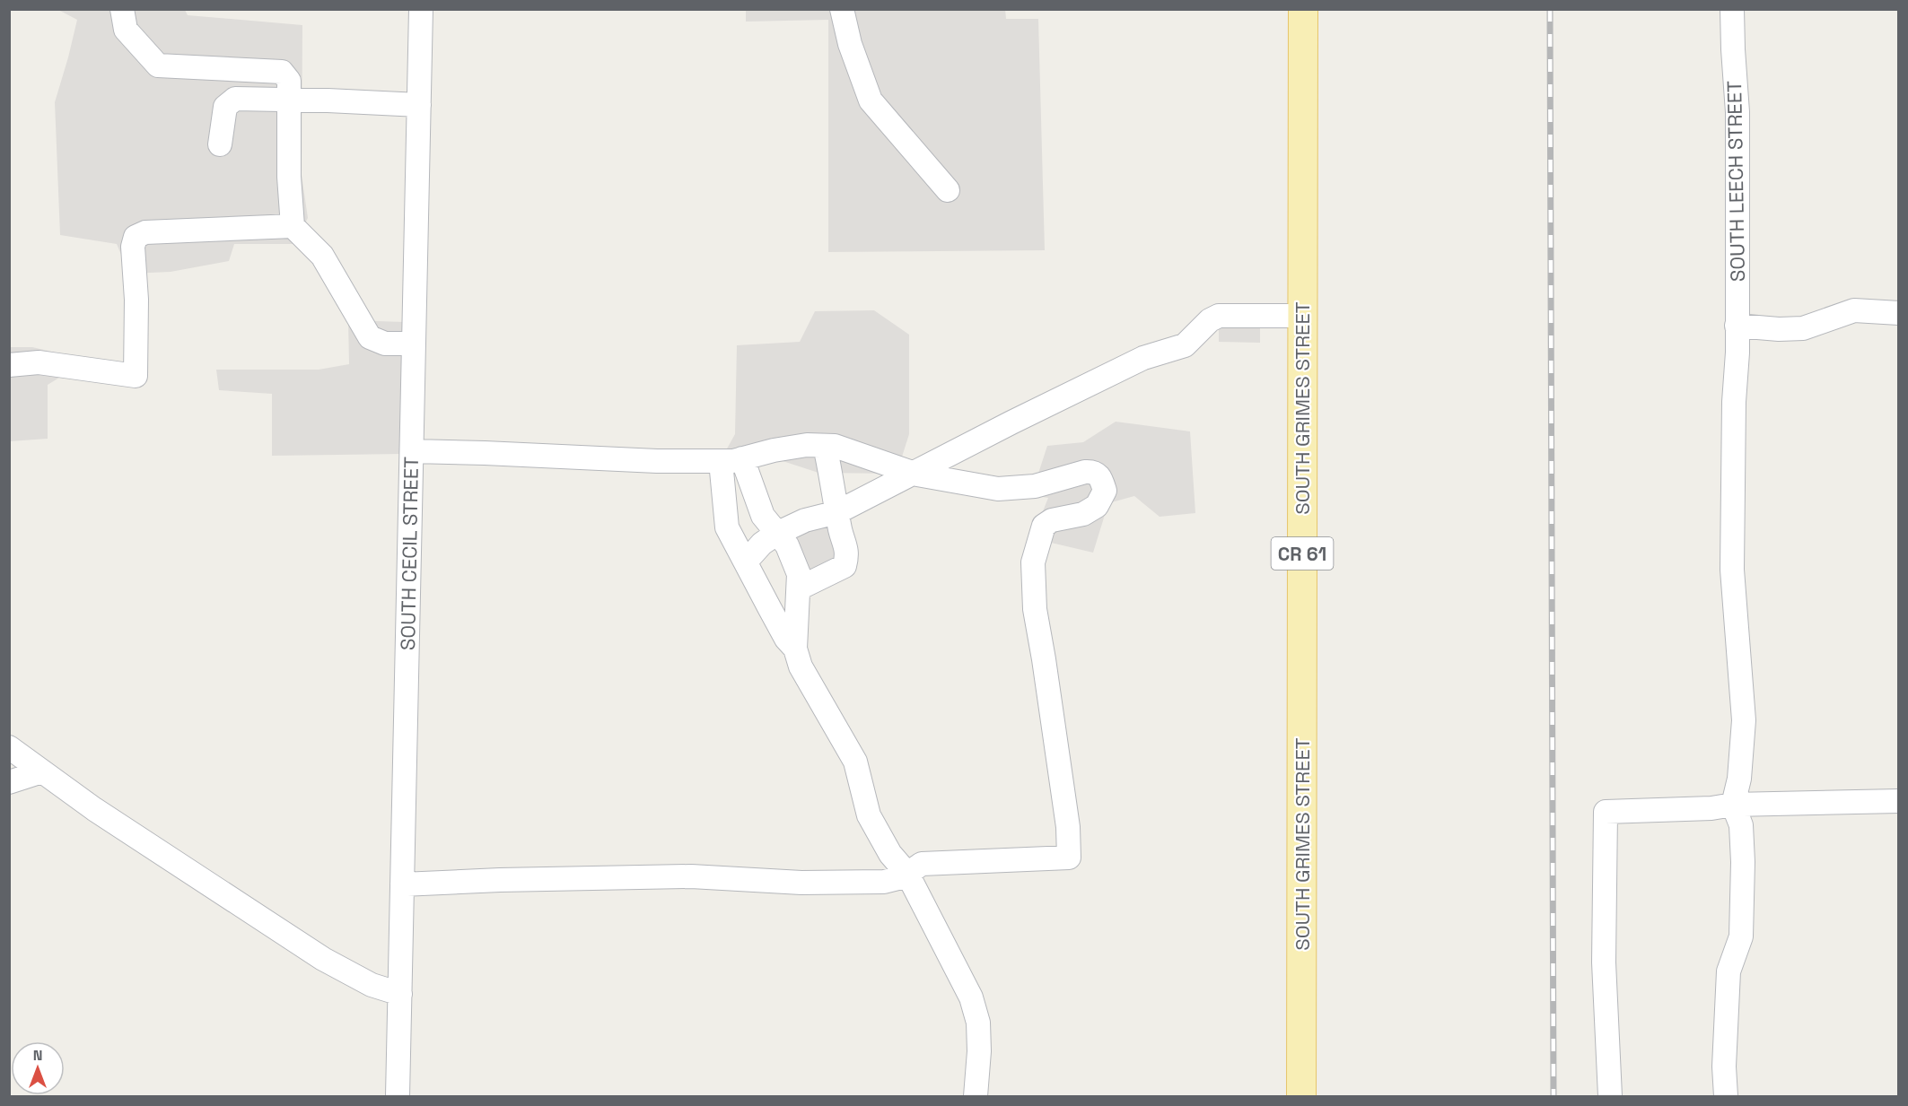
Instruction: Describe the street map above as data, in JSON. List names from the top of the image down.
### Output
{
  "streets": {
    "main road": ["SOUTH GRIMES STREET", "CR 61"],
    "street": ["SOUTH LEECH STREET", "SOUTH CECIL STREET"]
  },
  "north": "top"
}
